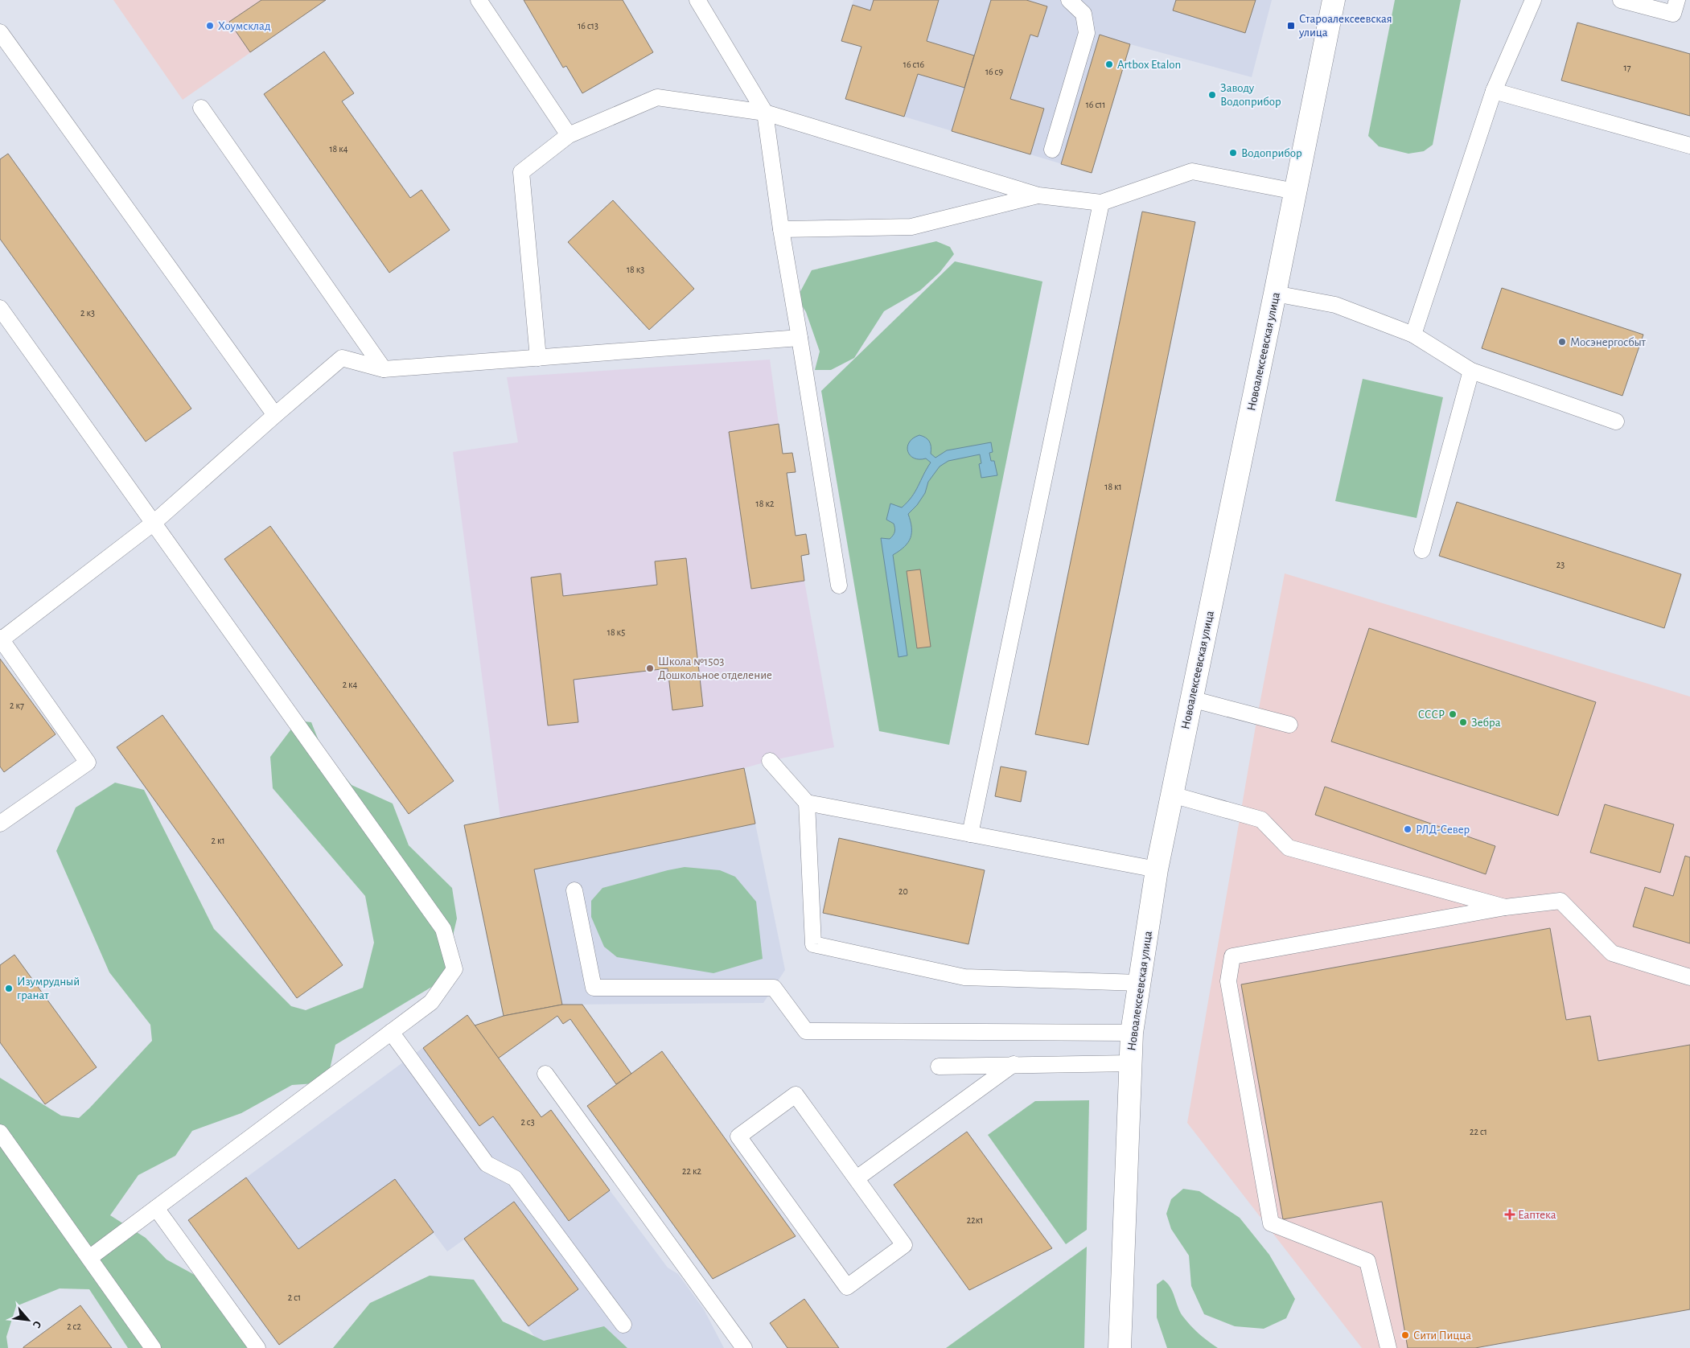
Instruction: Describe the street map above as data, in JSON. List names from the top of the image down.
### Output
{
  "streets": {
    "street": ["Новоалексеевская улица"]
  },
  "places": {
    "other": [
      "Хоумсклад",
      "Artbox Etalon",
      "Заводу Водоприбор",
      "Водоприбор",
      "Мосэнергосбыт",
      "Школа №1503 Дошкольное отделение",
      "СССР",
      "Зебра",
      "РЛД-Север",
      "Изумрудный гранат",
      "Сити Пицца"
    ],
    "transit": ["Староалексеевская улица"],
    "health": ["Еаптека"]
  },
  "house_numbers": [
    "16 с13",
    "16 с16",
    "17",
    "16 с9",
    "16 c11",
    "18 к4",
    "18 к3",
    "2 к3",
    "18 к1",
    "18 к2",
    "23",
    "18 к5",
    "2 к4",
    "2 к7",
    "2 к1",
    "20",
    "2 с3",
    "22 с1",
    "22 к2",
    "22к1",
    "2 с1",
    "2 с2"
  ],
  "north": "bottom right"
}
